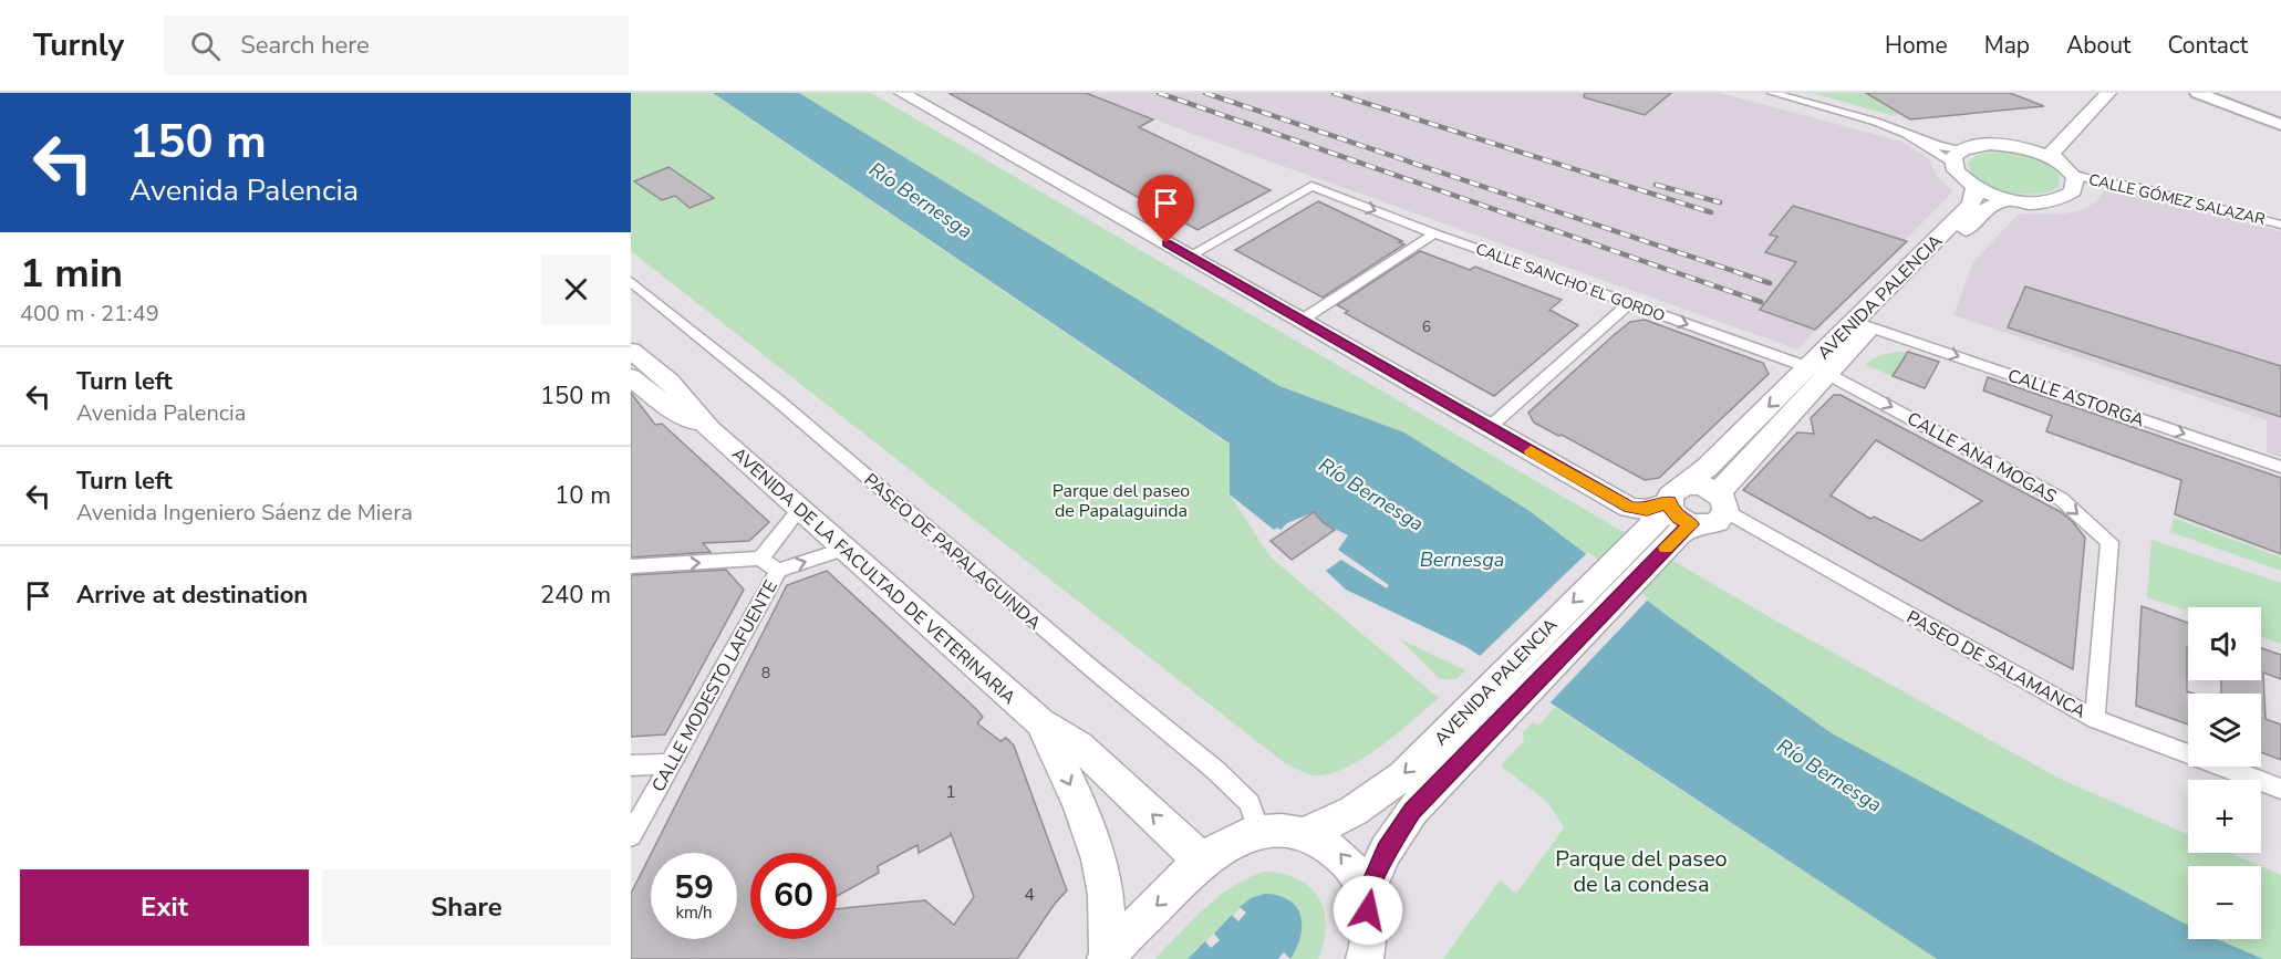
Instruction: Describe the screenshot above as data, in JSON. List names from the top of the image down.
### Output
{
  "streets": {
    "main road": ["AVENIDA PALENCIA", "AVENIDA DE LA FACULTAD DE VETERINARIA"],
    "street": [
      "CALLE GÓMEZ SALAZAR",
      "CALLE SANCHO EL GORDO",
      "CALLE ASTORGA",
      "CALLE ANA MOGAS",
      "PASEO DE PAPALAGUINDA",
      "PASEO DE SALAMANCA",
      "CALLE MODESTO LAFUENTE"
    ]
  },
  "crossings": [
    ["CALLE SANCHO EL GORDO", "AVENIDA PALENCIA"],
    ["CALLE SANCHO EL GORDO", "CALLE ANA MOGAS"],
    ["AVENIDA PALENCIA", "CALLE ASTORGA"],
    ["AVENIDA PALENCIA", "CALLE ANA MOGAS"],
    ["AVENIDA PALENCIA", "PASEO DE SALAMANCA"],
    ["CALLE ANA MOGAS", "PASEO DE SALAMANCA"]
  ],
  "one_way": ["CALLE SANCHO EL GORDO", "CALLE ASTORGA", "CALLE ANA MOGAS"],
  "water": ["Río Bernesga", "Bernesga"],
  "parks": ["Parque del paseo de Papalaguinda", "Parque del paseo de la condesa"],
  "house_numbers": [
    "6",
    "8",
    "1",
    "4"
  ],
  "page": {
    "header": "Turnly",
    "search": "Search here",
    "nav": [
      "Home",
      "Map",
      "About",
      "Contact"
    ],
    "turn": ["150 m", "Avenida Palencia"],
    "heading": ["1 min", "400 m · 21:49"],
    "list": [
      {
        "name": "Turn left",
        "note": "Avenida Palencia",
        "value": "150 m"
      },
      {
        "name": "Turn left",
        "note": "Avenida Ingeniero Sáenz de Miera",
        "value": "10 m"
      },
      {
        "name": "Arrive at destination",
        "value": "240 m"
      }
    ],
    "map_buttons": ["+", "−"],
    "speed": "59 km/h",
    "limit": "60",
    "buttons": ["Exit", "Share"]
  }
}
